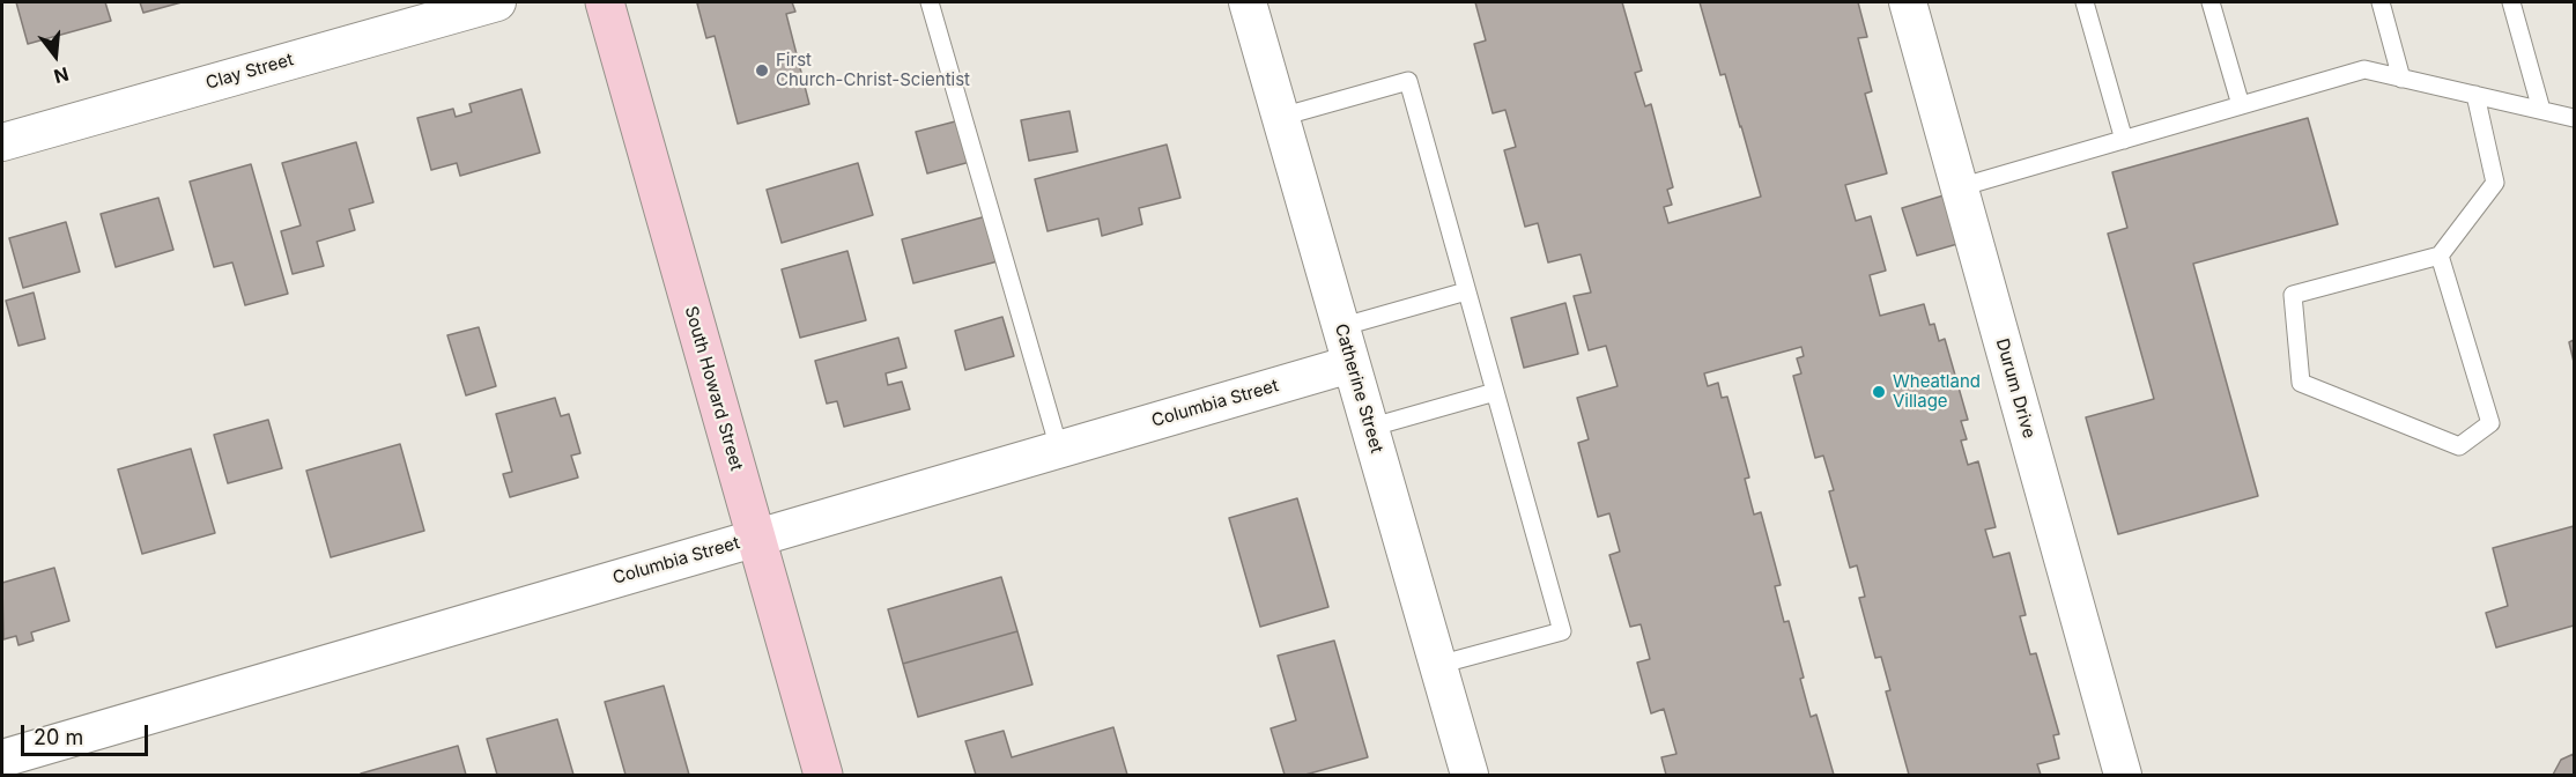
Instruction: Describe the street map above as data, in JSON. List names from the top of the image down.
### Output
{
  "streets": {
    "main road": ["South Howard Street"],
    "street": [
      "Clay Street",
      "Catherine Street",
      "Durum Drive",
      "Columbia Street"
    ]
  },
  "crossings": [
    ["South Howard Street", "Columbia Street"],
    ["Catherine Street", "Columbia Street"]
  ],
  "places": ["First Church-Christ-Scientist", "Wheatland Village"],
  "scale_bar": "20 m",
  "north": "bottom"
}
